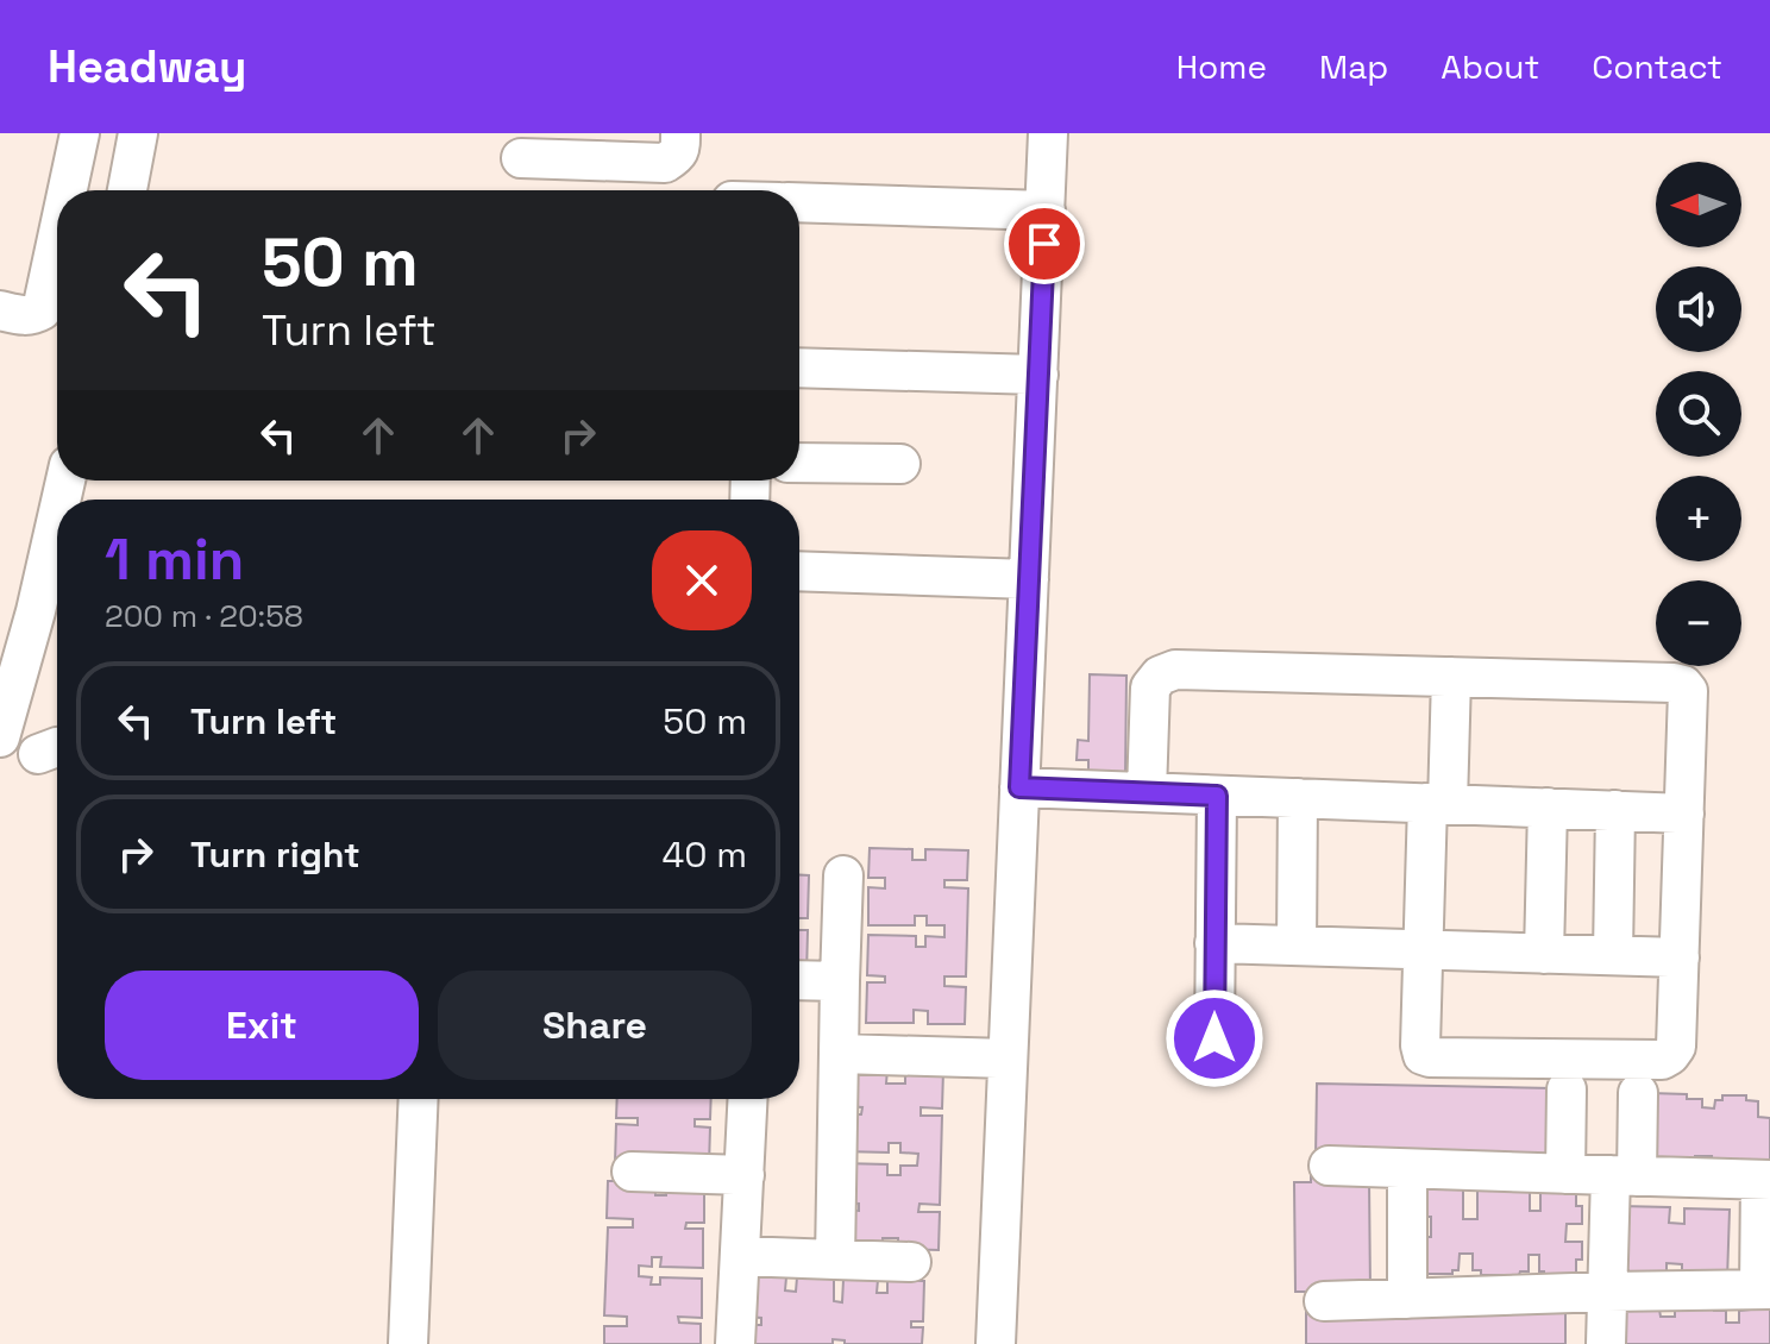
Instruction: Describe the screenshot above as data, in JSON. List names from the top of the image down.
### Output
{
  "north": "left",
  "page": {
    "header": "Headway",
    "nav": [
      "Home",
      "Map",
      "About",
      "Contact"
    ],
    "map_buttons": ["+", "−"],
    "turn": ["50 m", "Turn left"],
    "heading": ["1 min", "200 m · 20:58"],
    "list": [
      {
        "name": "Turn left",
        "value": "50 m"
      },
      {
        "name": "Turn right",
        "value": "40 m"
      }
    ],
    "buttons": ["Exit", "Share"]
  }
}
